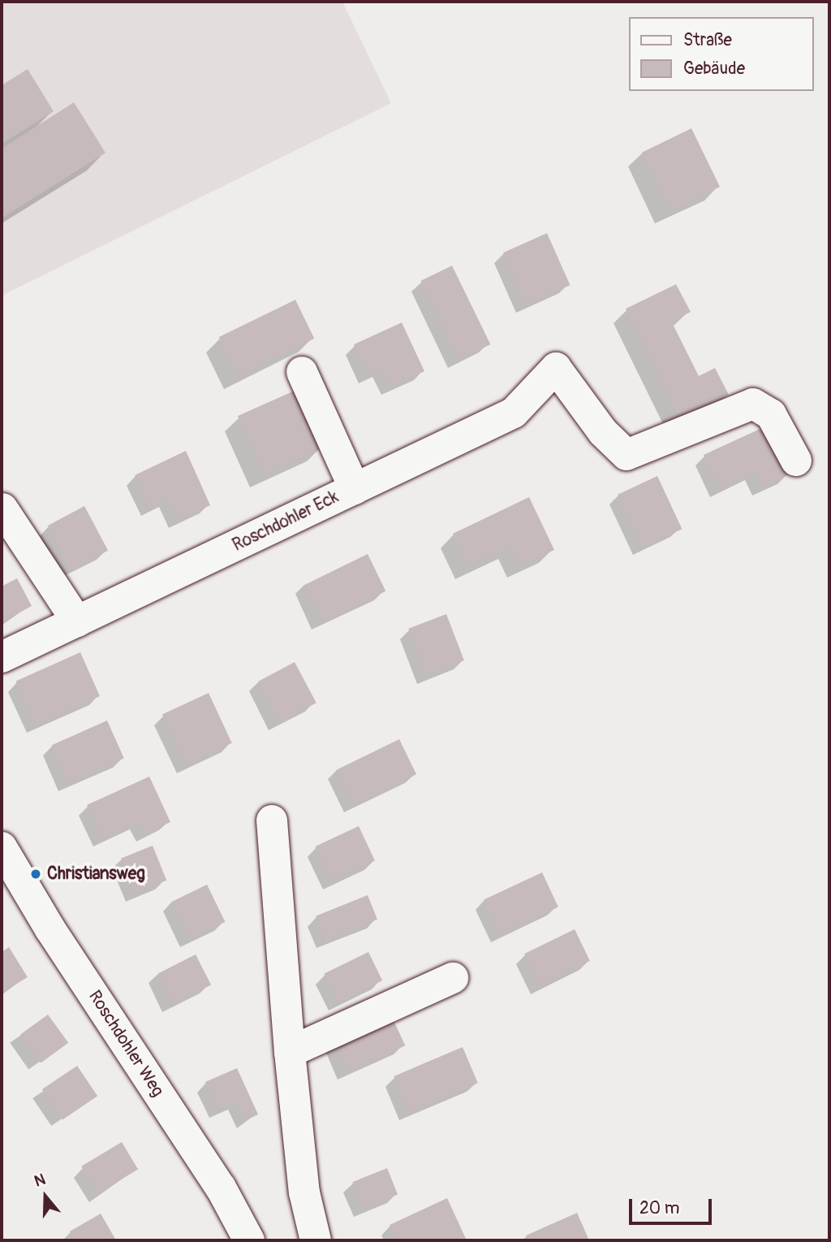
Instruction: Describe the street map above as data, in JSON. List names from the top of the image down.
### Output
{
  "streets": {
    "street": ["Roschdohler Eck", "Roschdohler Weg"]
  },
  "places": ["Christiansweg"],
  "legend": ["Straße", "Gebäude"],
  "scale_bar": "20 m",
  "north": "top"
}
